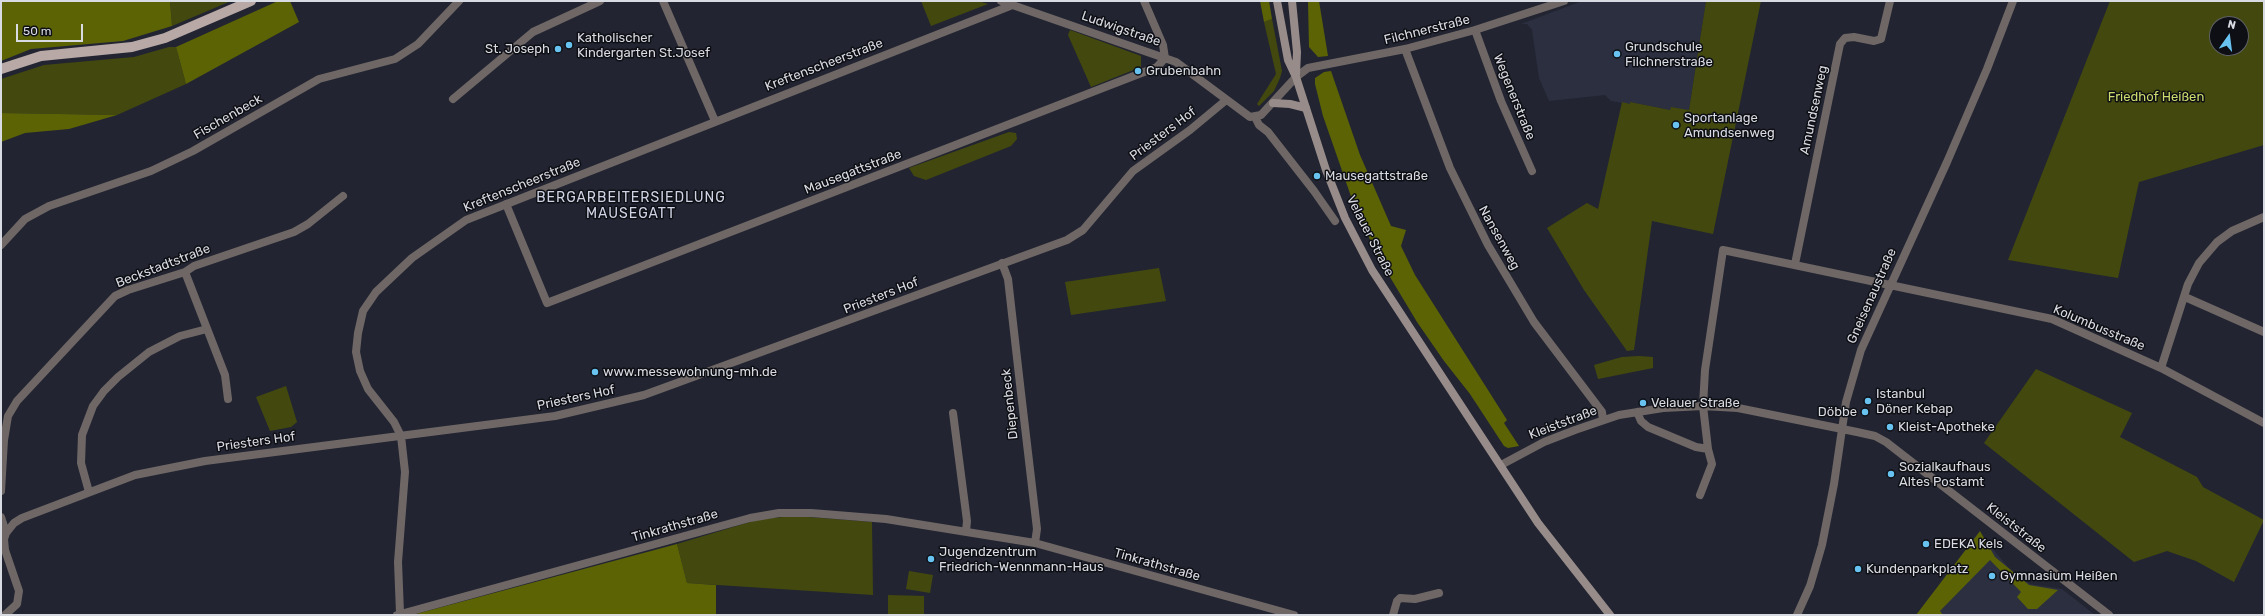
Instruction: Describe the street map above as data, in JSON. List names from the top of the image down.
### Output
{
  "streets": {
    "main road": ["Velauer Straße"],
    "street": [
      "Ludwigstraße",
      "Filchnerstraße",
      "Kreftenscheerstraße",
      "Wegenerstraße",
      "Amundsenweg",
      "Fischenbeck",
      "Priesters Hof",
      "Mausegattstraße",
      "Nansenweg",
      "Beckstadtstraße",
      "Gneisenaustraße",
      "Kolumbusstraße",
      "Diepenbeck",
      "Kleiststraße",
      "Tinkrathstraße"
    ]
  },
  "crossings": [
    ["Ludwigstraße", "Kreftenscheerstraße"],
    ["Ludwigstraße", "Mausegattstraße"],
    ["Ludwigstraße", "Velauer Straße"],
    ["Filchnerstraße", "Wegenerstraße"],
    ["Filchnerstraße", "Velauer Straße"],
    ["Filchnerstraße", "Nansenweg"],
    ["Kreftenscheerstraße", "Priesters Hof"],
    ["Kreftenscheerstraße", "Mausegattstraße"],
    ["Kreftenscheerstraße", "Tinkrathstraße"],
    ["Priesters Hof", "Velauer Straße"],
    ["Priesters Hof", "Diepenbeck"],
    ["Mausegattstraße", "Velauer Straße"],
    ["Velauer Straße", "Kleiststraße"],
    ["Nansenweg", "Kleiststraße"],
    ["Gneisenaustraße", "Kolumbusstraße"],
    ["Gneisenaustraße", "Kleiststraße"],
    ["Diepenbeck", "Tinkrathstraße"]
  ],
  "districts": ["BERGARBEITERSIEDLUNG MAUSEGATT"],
  "parks": ["Friedhof Heißen"],
  "places": [
    "Katholischer Kindergarten St.Josef",
    "St. Joseph",
    "Grundschule Filchnerstraße",
    "Grubenbahn",
    "Sportanlage Amundsenweg",
    "Mausegattstraße",
    "www.messewohnung-mh.de",
    "Istanbul Döner Kebap",
    "Velauer Straße",
    "Döbbe",
    "Kleist-Apotheke",
    "Sozialkaufhaus Altes Postamt",
    "EDEKA Kels",
    "Jugendzentrum Friedrich-Wennmann-Haus",
    "Kundenparkplatz",
    "Gymnasium Heißen"
  ],
  "scale_bar": "50 m",
  "north": "top"
}
